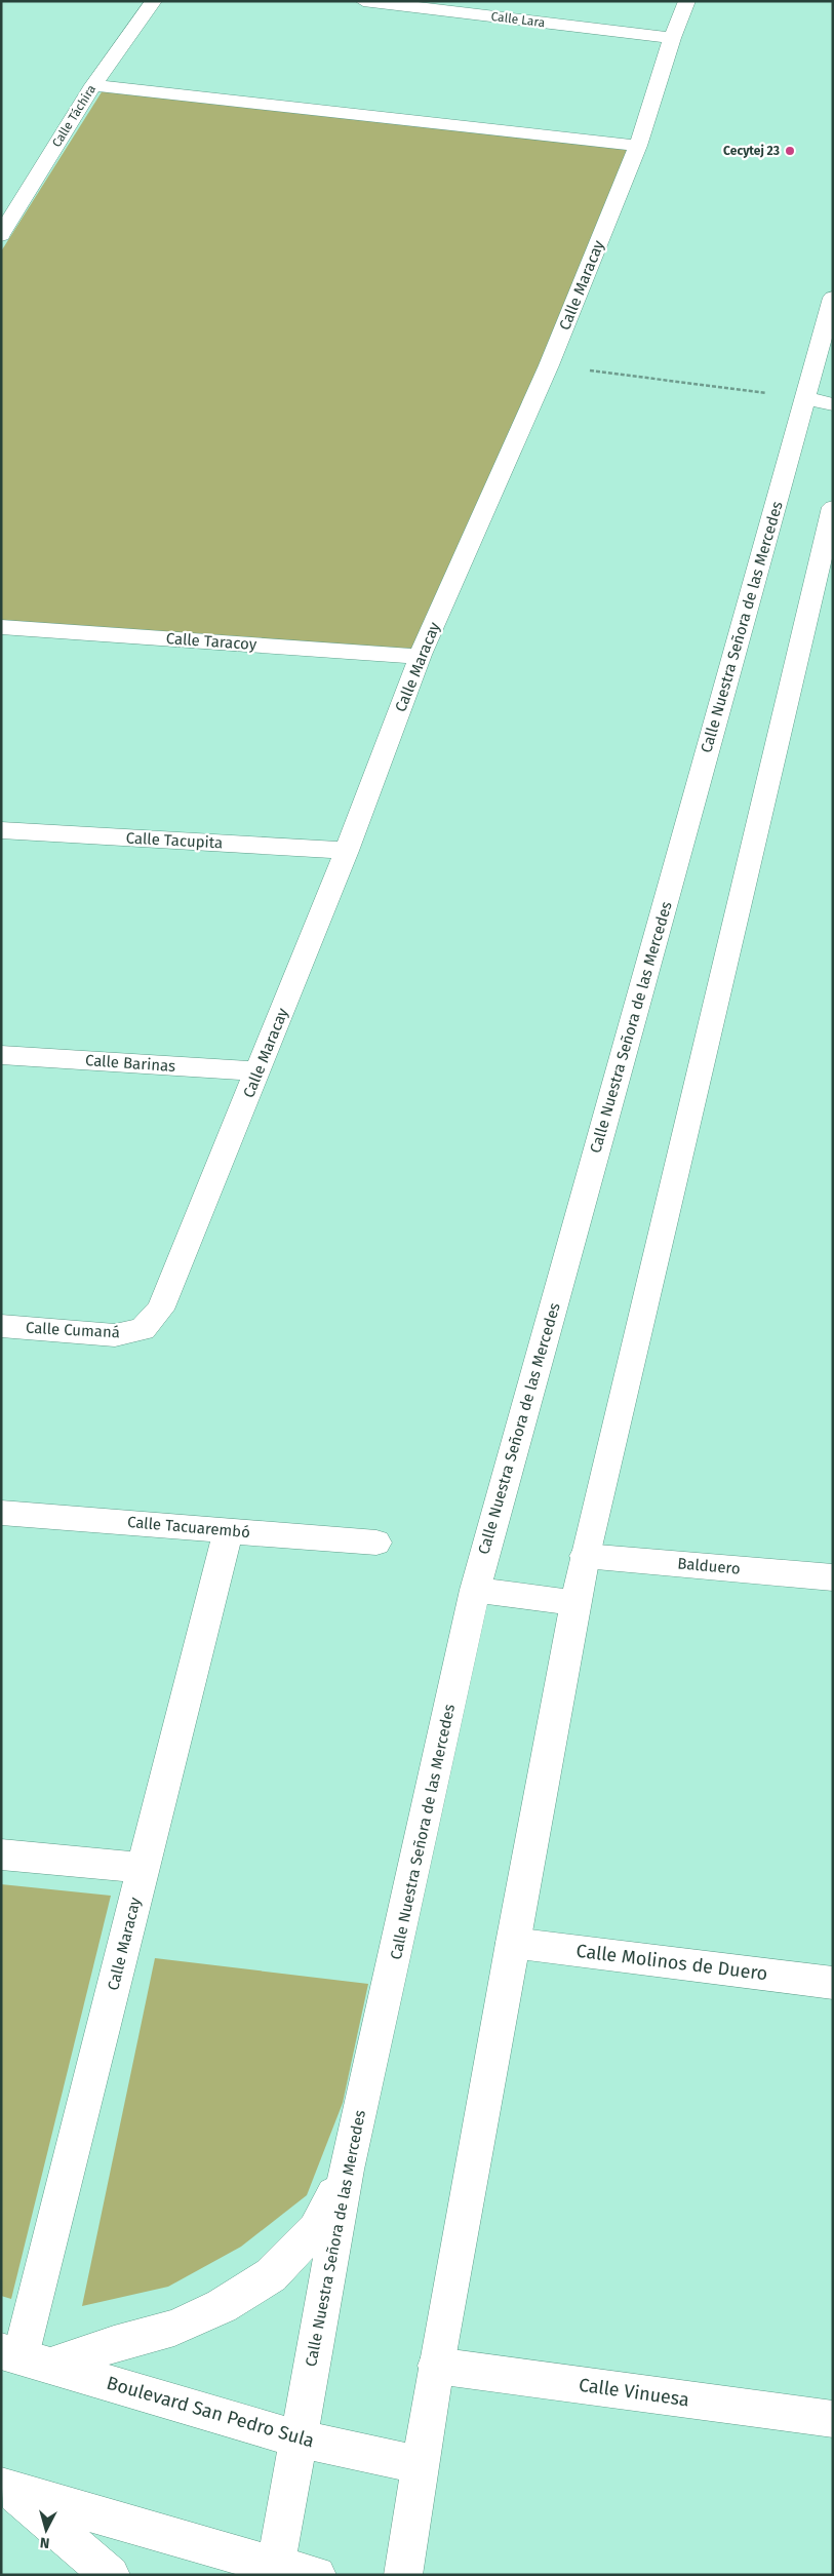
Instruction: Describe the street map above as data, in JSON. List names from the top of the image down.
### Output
{
  "streets": {
    "street": [
      "Calle Lara",
      "Calle Táchira",
      "Calle Maracay",
      "Calle Nuestra Señora de las Mercedes",
      "Calle Taracoy",
      "Calle Tacupita",
      "Calle Barinas",
      "Calle Cumaná",
      "Calle Tacuarembó",
      "Balduero",
      "Calle Molinos de Duero",
      "Calle Vinuesa",
      "Boulevard San Pedro Sula"
    ]
  },
  "crossings": [
    ["Calle Lara", "Calle Maracay"],
    ["Calle Maracay", "Calle Taracoy"],
    ["Calle Maracay", "Calle Tacupita"],
    ["Calle Maracay", "Calle Barinas"],
    ["Calle Maracay", "Calle Cumaná"],
    ["Calle Maracay", "Calle Tacuarembó"],
    ["Calle Maracay", "Boulevard San Pedro Sula"],
    ["Calle Nuestra Señora de las Mercedes", "Boulevard San Pedro Sula"]
  ],
  "places": ["Cecytej 23"],
  "north": "bottom"
}
